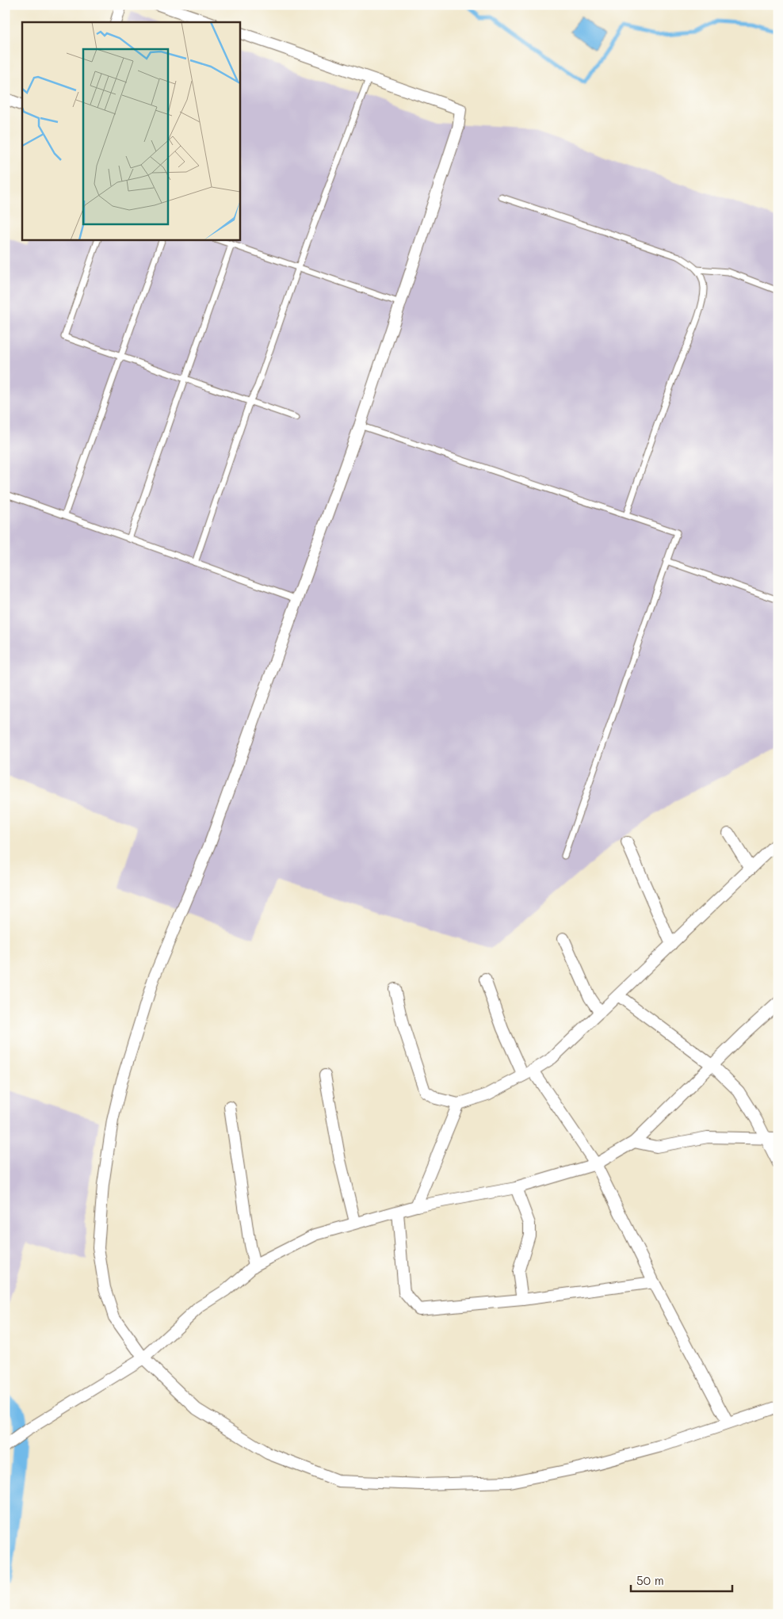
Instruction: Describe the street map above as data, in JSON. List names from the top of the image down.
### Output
{
  "scale_bar": "50 m"
}
